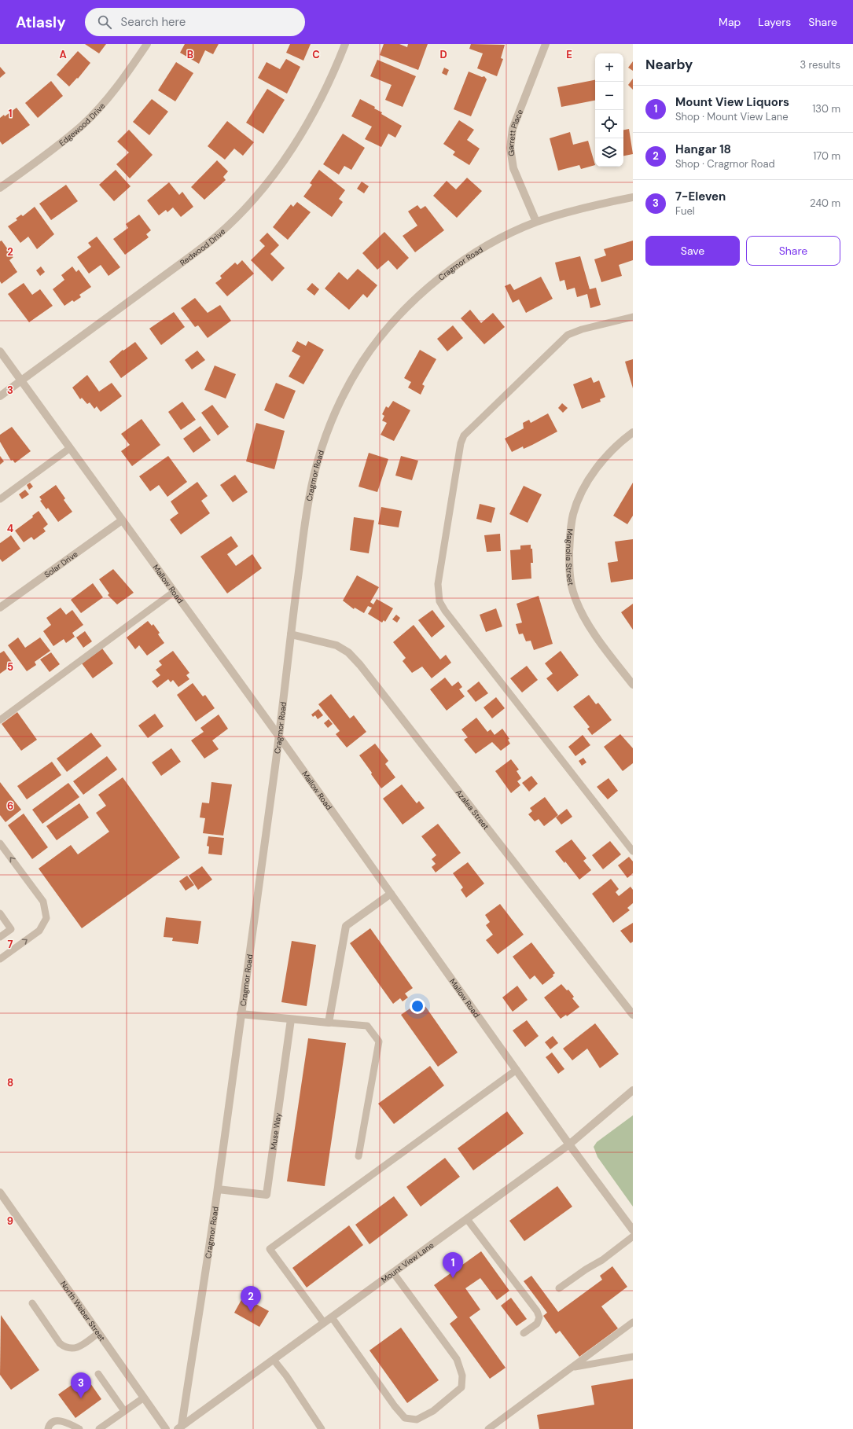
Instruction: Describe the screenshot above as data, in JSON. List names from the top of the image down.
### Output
{
  "streets": {
    "street": [
      "Edgewood Drive",
      "Garrett Place",
      "Redwood Drive",
      "Cragmor Road",
      "Magnolia Street",
      "Solar Drive",
      "Mallow Road",
      "Azalea Street",
      "Muse Way",
      "Mount View Lane",
      "North Weber Street"
    ]
  },
  "crossings": [
    ["Garrett Place", "Cragmor Road"],
    ["Redwood Drive", "Mallow Road"],
    ["Cragmor Road", "Mallow Road"],
    ["Cragmor Road", "Azalea Street"],
    ["Cragmor Road", "Muse Way"],
    ["Cragmor Road", "Mount View Lane"],
    ["Solar Drive", "Mallow Road"],
    ["Mallow Road", "Mount View Lane"]
  ],
  "page": {
    "header": "Atlasly",
    "search": "Search here",
    "nav": ["Map", "Layers", "Share"],
    "heading": ["Nearby", "3 results"],
    "map_buttons": ["+", "−"],
    "list": [
      {
        "mark": "1",
        "name": "Mount View Liquors",
        "note": "Shop · Mount View Lane",
        "value": "130 m"
      },
      {
        "mark": "2",
        "name": "Hangar 18",
        "note": "Shop · Cragmor Road",
        "value": "170 m"
      },
      {
        "mark": "3",
        "name": "7-Eleven",
        "note": "Fuel",
        "value": "240 m"
      }
    ],
    "buttons": ["Save", "Share"],
    "pins": ["1", "2", "3"]
  },
  "grid": {
    "columns": [
      "A",
      "B",
      "C",
      "D",
      "E"
    ],
    "rows": [
      "1",
      "2",
      "3",
      "4",
      "5",
      "6",
      "7",
      "8",
      "9"
    ]
  }
}
